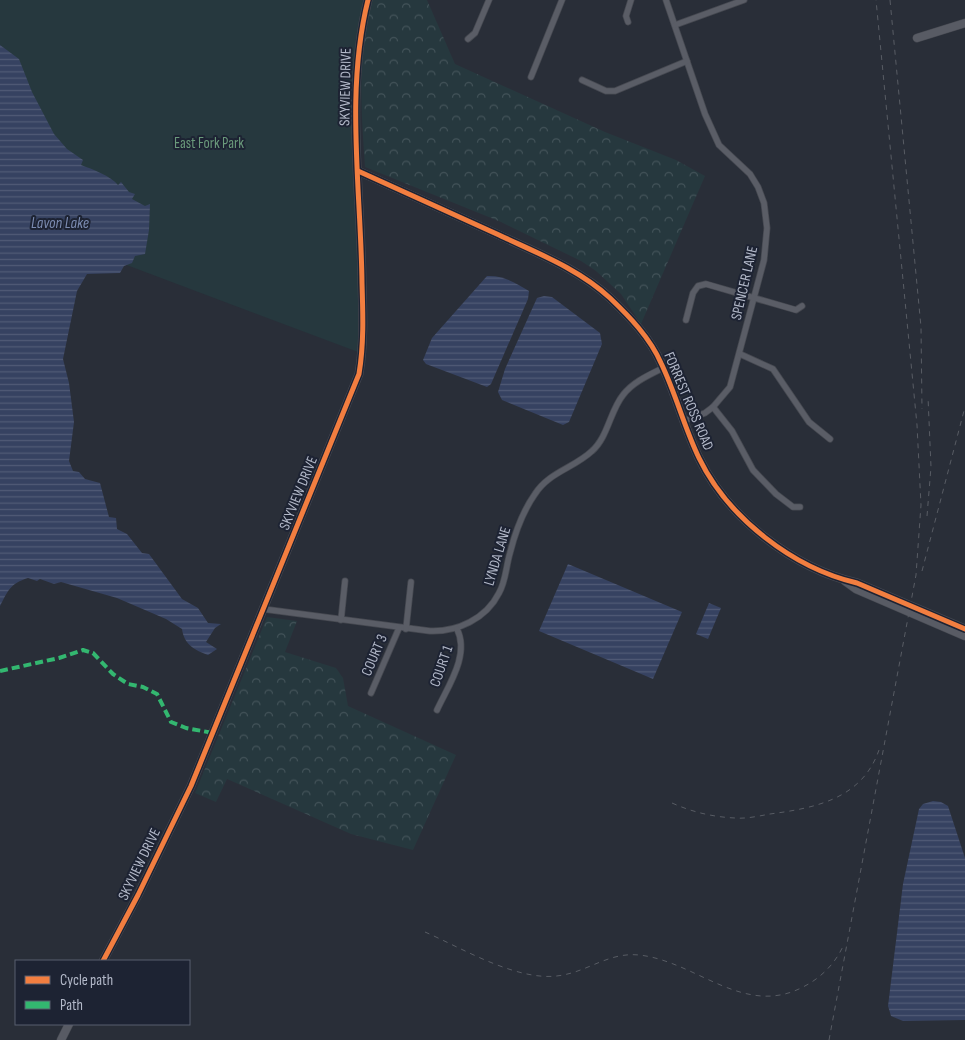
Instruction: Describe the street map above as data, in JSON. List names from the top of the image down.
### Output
{
  "streets": {
    "street": [
      "SKYVIEW DRIVE",
      "SPENCER LANE",
      "FORREST ROSS ROAD",
      "LYNDA LANE",
      "COURT 3",
      "COURT 1"
    ]
  },
  "crossings": [
    ["SKYVIEW DRIVE", "FORREST ROSS ROAD"],
    ["SPENCER LANE", "FORREST ROSS ROAD"],
    ["FORREST ROSS ROAD", "LYNDA LANE"],
    ["LYNDA LANE", "COURT 1"]
  ],
  "water": ["Lavon Lake"],
  "parks": ["East Fork Park"],
  "legend": ["Cycle path", "Path"]
}
